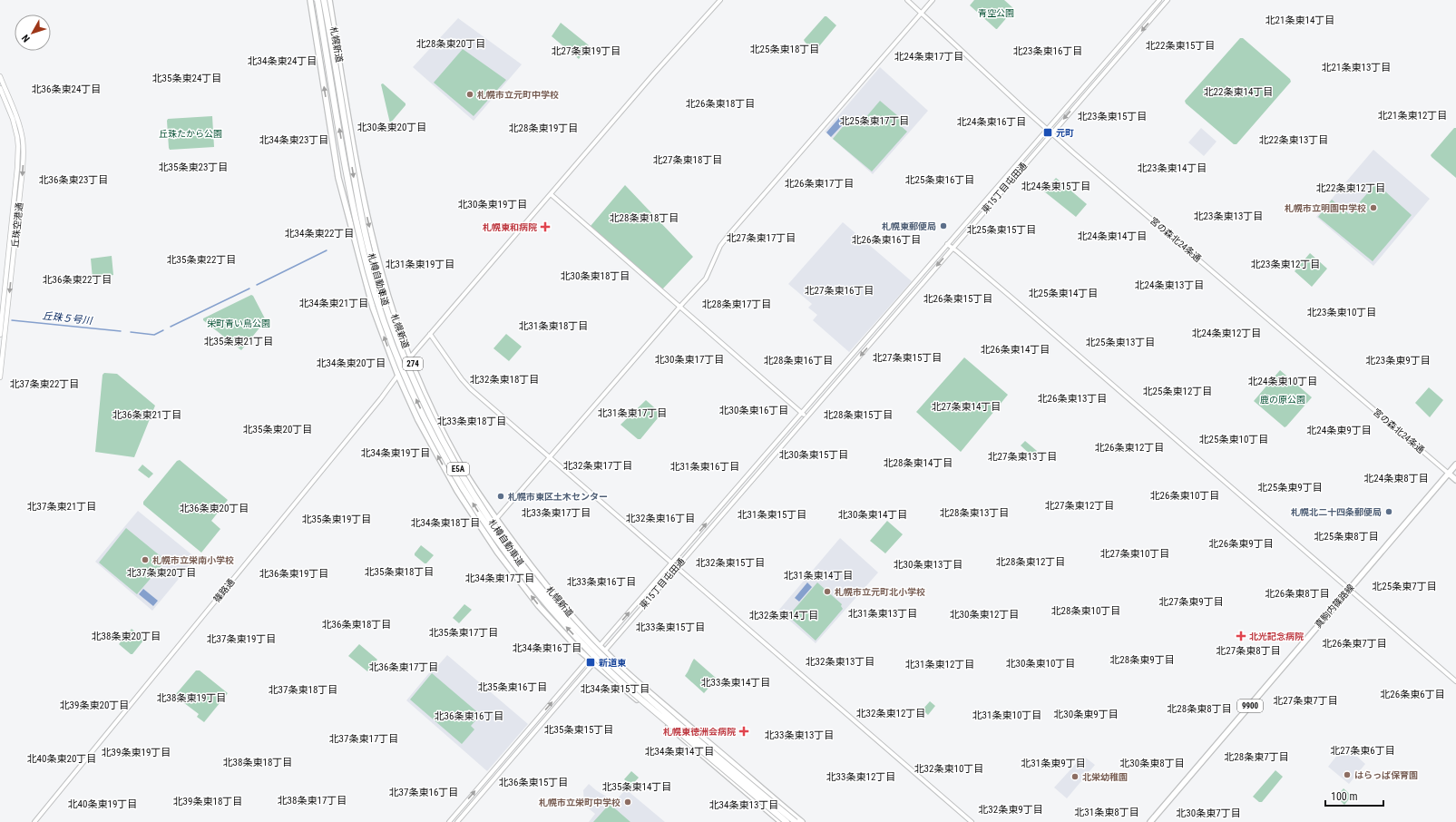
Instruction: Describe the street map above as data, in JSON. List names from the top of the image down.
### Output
{
  "streets": {
    "highway": ["札樽自動車道", "E5A"],
    "main road": [
      "札幌新道",
      "丘珠空港通",
      "274",
      "真駒内篠路線",
      "9900"
    ],
    "street": ["東15丁目屯田通", "宮の森北24条通", "篠路通"]
  },
  "crossings": [
    ["札幌新道", "東15丁目屯田通"],
    ["札幌新道", "篠路通"],
    ["東15丁目屯田通", "宮の森北24条通"],
    ["宮の森北24条通", "真駒内篠路線"]
  ],
  "districts": [
    "北21条東14丁目",
    "北28条東20丁目",
    "北22条東15丁目",
    "北25条東18丁目",
    "北27条東19丁目",
    "北23条東16丁目",
    "北24条東17丁目",
    "北34条東24丁目",
    "北21条東13丁目",
    "北35条東24丁目",
    "北36条東24丁目",
    "北22条東14丁目",
    "北26条東18丁目",
    "北21条東12丁目",
    "北23条東15丁目",
    "北25条東17丁目",
    "北24条東16丁目",
    "北30条東20丁目",
    "北28条東19丁目",
    "北34条東23丁目",
    "北22条東13丁目",
    "北27条東18丁目",
    "北35条東23丁目",
    "北23条東14丁目",
    "北36条東23丁目",
    "北25条東16丁目",
    "北26条東17丁目",
    "北24条東15丁目",
    "北22条東12丁目",
    "北30条東19丁目",
    "北23条東13丁目",
    "北28条東18丁目",
    "北25条東15丁目",
    "北34条東22丁目",
    "北24条東14丁目",
    "北27条東17丁目",
    "北26条東16丁目",
    "北35条東22丁目",
    "北31条東19丁目",
    "北23条東12丁目",
    "北30条東18丁目",
    "北36条東22丁目",
    "北24条東13丁目",
    "北27条東16丁目",
    "北25条東14丁目",
    "北26条東15丁目",
    "北34条東21丁目",
    "北28条東17丁目",
    "北23条東10丁目",
    "北31条東18丁目",
    "北24条東12丁目",
    "北35条東21丁目",
    "北25条東13丁目",
    "北26条東14丁目",
    "北27条東15丁目",
    "北30条東17丁目",
    "北28条東16丁目",
    "北23条東9丁目",
    "北34条東20丁目",
    "北32条東18丁目",
    "北24条東10丁目",
    "北37条東22丁目",
    "北25条東12丁目",
    "北26条東13丁目",
    "北27条東14丁目",
    "北30条東16丁目",
    "北31条東17丁目",
    "北36条東21丁目",
    "北28条東15丁目",
    "北33条東18丁目",
    "北35条東20丁目",
    "北24条東9丁目",
    "北25条東10丁目",
    "北26条東12丁目",
    "北34条東19丁目",
    "北30条東15丁目",
    "北27条東13丁目",
    "北28条東14丁目",
    "北32条東17丁目",
    "北31条東16丁目",
    "北24条東8丁目",
    "北25条東9丁目",
    "北26条東10丁目",
    "北27条東12丁目",
    "北37条東21丁目",
    "北36条東20丁目",
    "北33条東17丁目",
    "北28条東13丁目",
    "北31条東15丁目",
    "北30条東14丁目",
    "北32条東16丁目",
    "北35条東19丁目",
    "北34条東18丁目",
    "北25条東8丁目",
    "北26条東9丁目",
    "北27条東10丁目",
    "北28条東12丁目",
    "北32条東15丁目",
    "北30条東13丁目",
    "北35条東18丁目",
    "北37条東20丁目",
    "北36条東19丁目",
    "北31条東14丁目",
    "北34条東17丁目",
    "北33条東16丁目",
    "北25条東7丁目",
    "北26条東8丁目",
    "北27条東9丁目",
    "北28条東10丁目",
    "北31条東13丁目",
    "北30条東12丁目",
    "北32条東14丁目",
    "北36条東18丁目",
    "北33条東15丁目",
    "北35条東17丁目",
    "北38条東20丁目",
    "北37条東19丁目",
    "北26条東7丁目",
    "北34条東16丁目",
    "北27条東8丁目",
    "北28条東9丁目",
    "北32条東13丁目",
    "北30条東10丁目",
    "北31条東12丁目",
    "北36条東17丁目",
    "北33条東14丁目",
    "北35条東16丁目",
    "北34条東15丁目",
    "北37条東18丁目",
    "北26条東6丁目",
    "北38条東19丁目",
    "北27条東7丁目",
    "北39条東20丁目",
    "北28条東8丁目",
    "北32条東12丁目",
    "北30条東9丁目",
    "北31条東10丁目",
    "北36条東16丁目",
    "北35条東15丁目",
    "北33条東13丁目",
    "北37条東17丁目",
    "北27条東6丁目",
    "北34条東14丁目",
    "北39条東19丁目",
    "北28条東7丁目",
    "北40条東20丁目",
    "北38条東18丁目",
    "北31条東9丁目",
    "北30条東8丁目",
    "北32条東10丁目",
    "北33条東12丁目",
    "北36条東15丁目",
    "北35条東14丁目",
    "北37条東16丁目",
    "北38条東17丁目",
    "北39条東18丁目",
    "北40条東19丁目",
    "北34条東13丁目",
    "北32条東9丁目",
    "北31条東8丁目",
    "北30条東7丁目"
  ],
  "water": ["丘珠５号川"],
  "parks": [
    "青空公園",
    "丘珠たから公園",
    "栄町青い鳥公園",
    "鹿の原公園"
  ],
  "places": {
    "other": [
      "札幌市立元町中学校",
      "札幌市立明園中学校",
      "札幌東郵便局",
      "札幌市東区土木センター",
      "札幌北二十四条郵便局",
      "札幌市立栄南小学校",
      "札幌市立元町北小学校",
      "はらっぱ保育園",
      "北栄幼稚園",
      "札幌市立栄町中学校"
    ],
    "transit": ["元町", "新道東"],
    "health": ["札幌東和病院", "北光記念病院", "札幌東徳洲会病院"]
  },
  "scale_bar": "100 m",
  "north": "bottom left"
}
